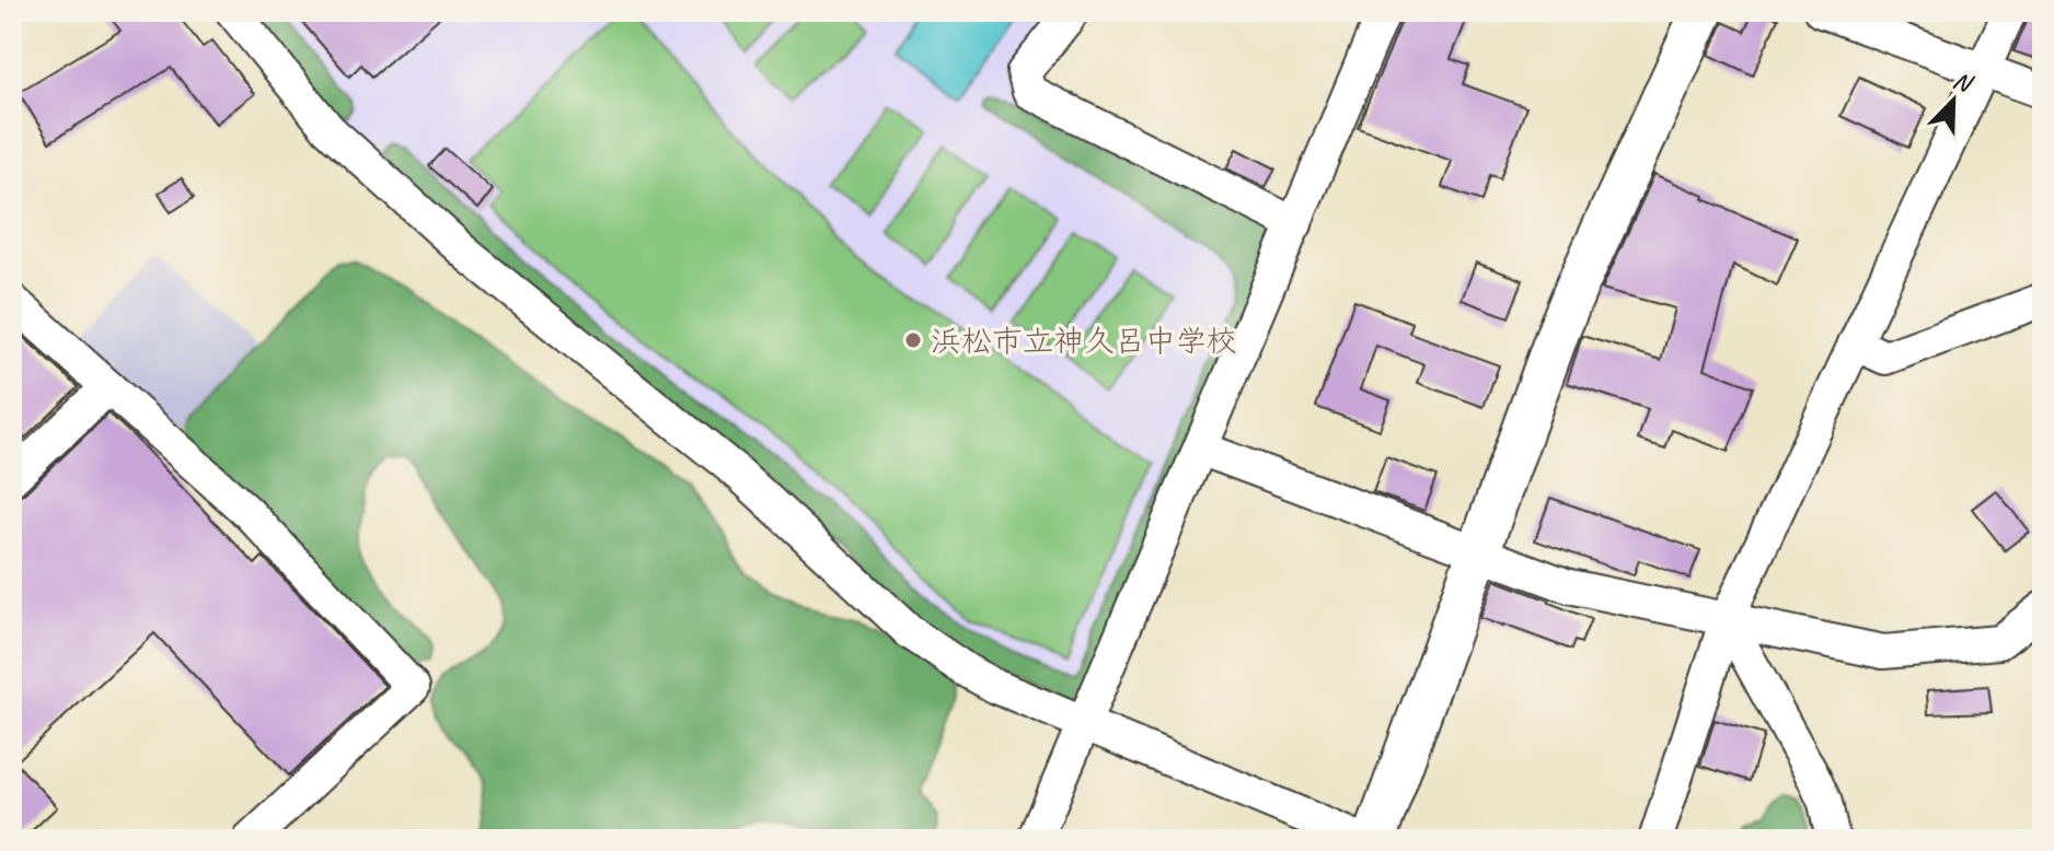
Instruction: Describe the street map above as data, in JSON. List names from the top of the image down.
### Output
{
  "places": ["浜松市立神久呂中学校"],
  "north": "top right"
}
